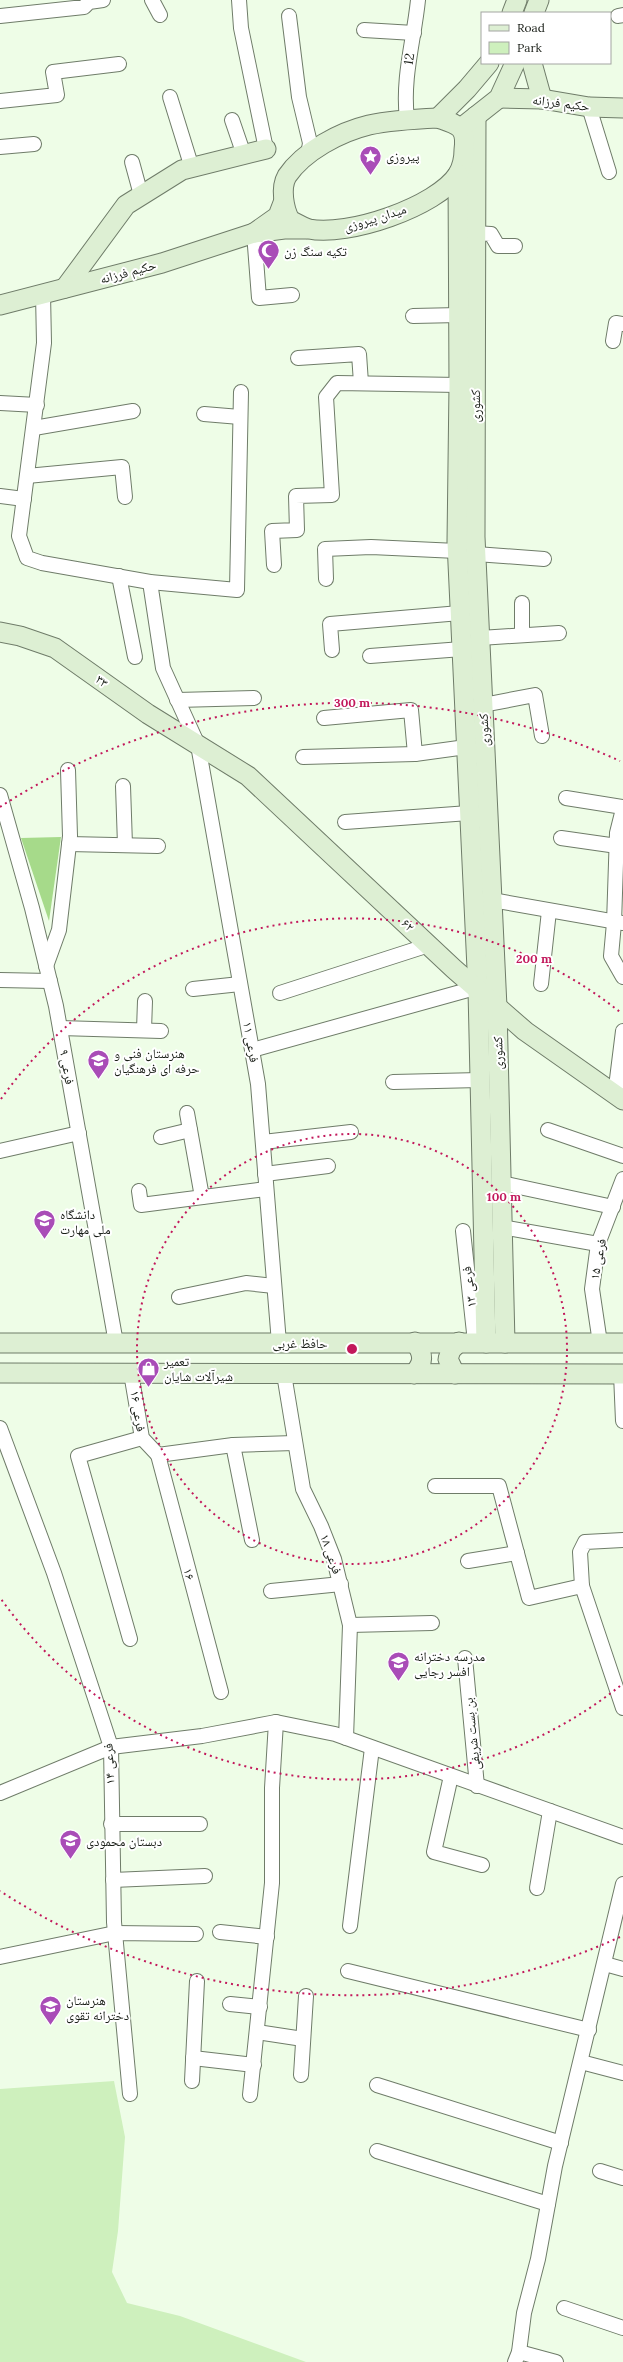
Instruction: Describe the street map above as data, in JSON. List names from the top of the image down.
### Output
{
  "streets": {
    "main road": [
      "حکیم فرزانه",
      "میدان پیروزی",
      "کشوری",
      "۳۳",
      "۶۲",
      "حافظ غربی"
    ],
    "street": [
      "12",
      "فرعی ۱۱",
      "فرعی ۹",
      "فرعی ۱۵",
      "فرعی ۱۳",
      "فرعی ۱۶",
      "فرعی ۱۸",
      "۱۶",
      "بن بست شریفی",
      "فرعی ۱۴"
    ]
  },
  "crossings": [
    ["میدان پیروزی", "کشوری"],
    ["کشوری", "۶۲"],
    ["کشوری", "فرعی ۱۳"],
    ["کشوری", "حافظ غربی"],
    ["۳۳", "۶۲"],
    ["۳۳", "فرعی ۱۱"],
    ["۶۲", "فرعی ۱۱"],
    ["فرعی ۱۱", "حافظ غربی"],
    ["فرعی ۹", "حافظ غربی"],
    ["فرعی ۱۵", "حافظ غربی"],
    ["فرعی ۱۳", "حافظ غربی"],
    ["فرعی ۱۶", "۱۶"]
  ],
  "places": {
    "place": ["پیروزی"],
    "mosque": ["تکیه سنگ زن"],
    "school or university": [
      "هنرستان فنی و حرفه ای فرهنگیان",
      "دانشگاه ملی مهارت",
      "مدرسه دخترانه افسر رجایی",
      "دبستان محمودی",
      "هنرستان دخترانه تقوی"
    ],
    "shop": ["تعمیر شیرآلات شایان"]
  },
  "legend": ["Road", "Park"],
  "rings": ["300 m", "200 m", "100 m"]
}
